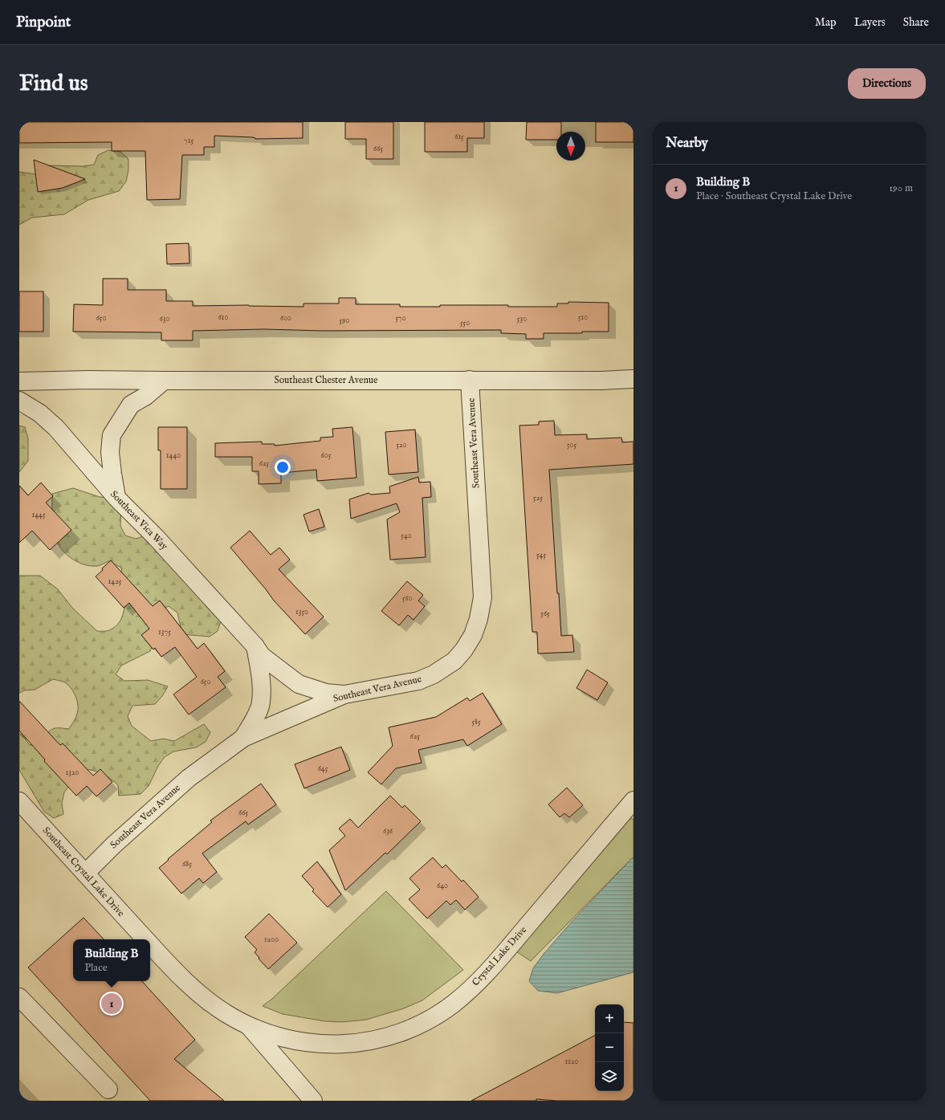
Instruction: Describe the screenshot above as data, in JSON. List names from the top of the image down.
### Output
{
  "streets": {
    "street": [
      "Southeast Chester Avenue",
      "Southeast Vera Avenue",
      "Southeast Vica Way",
      "Southeast Crystal Lake Drive",
      "Crystal Lake Drive"
    ]
  },
  "crossings": [
    ["Southeast Chester Avenue", "Southeast Vera Avenue"],
    ["Southeast Vera Avenue", "Southeast Vica Way"],
    ["Southeast Vera Avenue", "Southeast Crystal Lake Drive"],
    ["Southeast Crystal Lake Drive", "Crystal Lake Drive"]
  ],
  "house_numbers": [
    "615",
    "715",
    "665",
    "610",
    "510",
    "650",
    "600",
    "570",
    "630",
    "530",
    "590",
    "550",
    "520",
    "505",
    "1440",
    "605",
    "625",
    "525",
    "1445",
    "540",
    "545",
    "1425",
    "560",
    "1350",
    "565",
    "1375",
    "650",
    "585",
    "625",
    "645",
    "1320",
    "665",
    "636",
    "685",
    "640",
    "1200",
    "1120"
  ],
  "north": "bottom",
  "page": {
    "header": "Pinpoint",
    "nav": ["Map", "Layers", "Share"],
    "buttons": "Directions",
    "title": "Find us",
    "heading": "Nearby",
    "list": [
      {
        "mark": "1",
        "name": "Building B",
        "note": "Place · Southeast Crystal Lake Drive",
        "value": "190 m"
      }
    ],
    "popup": ["Building B", "Place"],
    "pins": "1",
    "map_buttons": ["+", "−"]
  }
}
